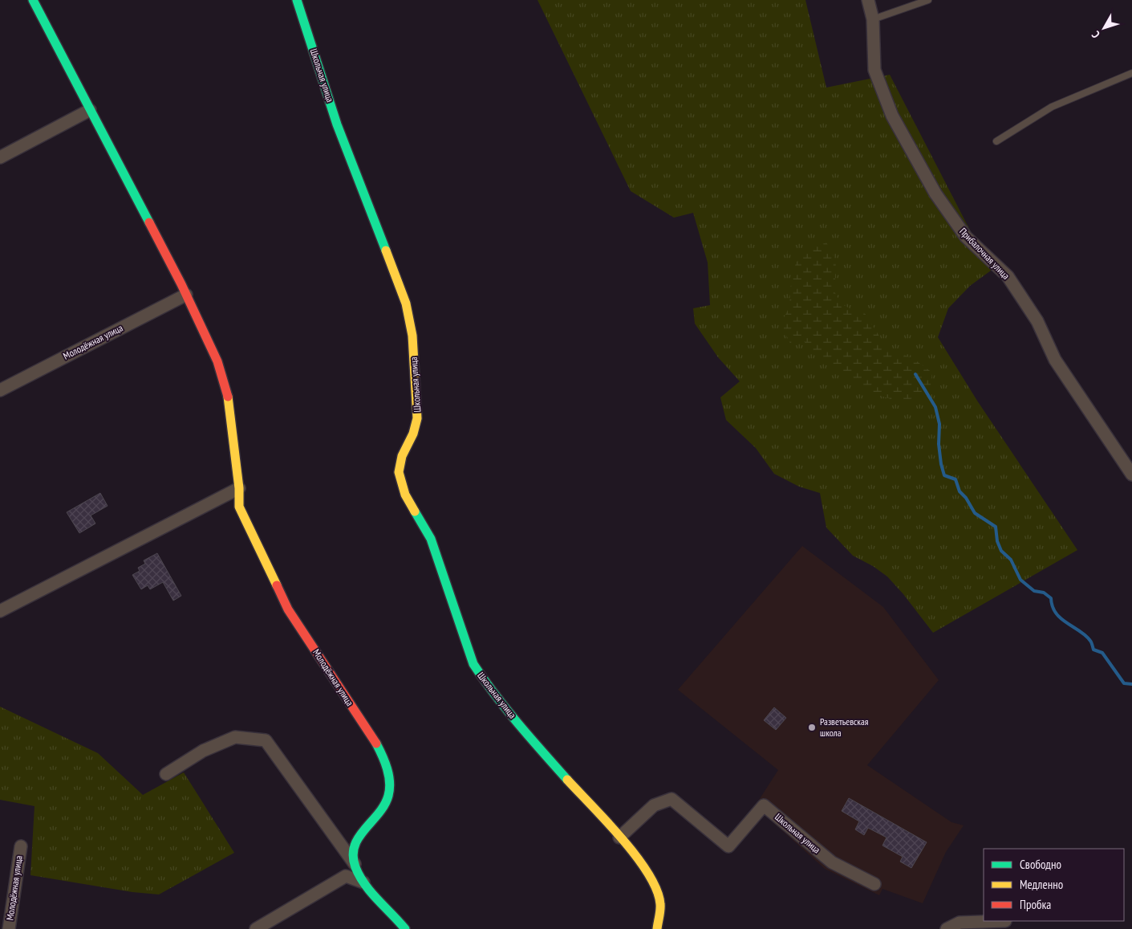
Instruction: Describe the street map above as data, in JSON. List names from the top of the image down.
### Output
{
  "streets": {
    "street": ["Школьная улица", "Прибалочная улица", "Молодёжная улица"]
  },
  "places": ["Разветьевская школа"],
  "legend": ["Свободно", "Медленно", "Пробка"],
  "north": "bottom left"
}
